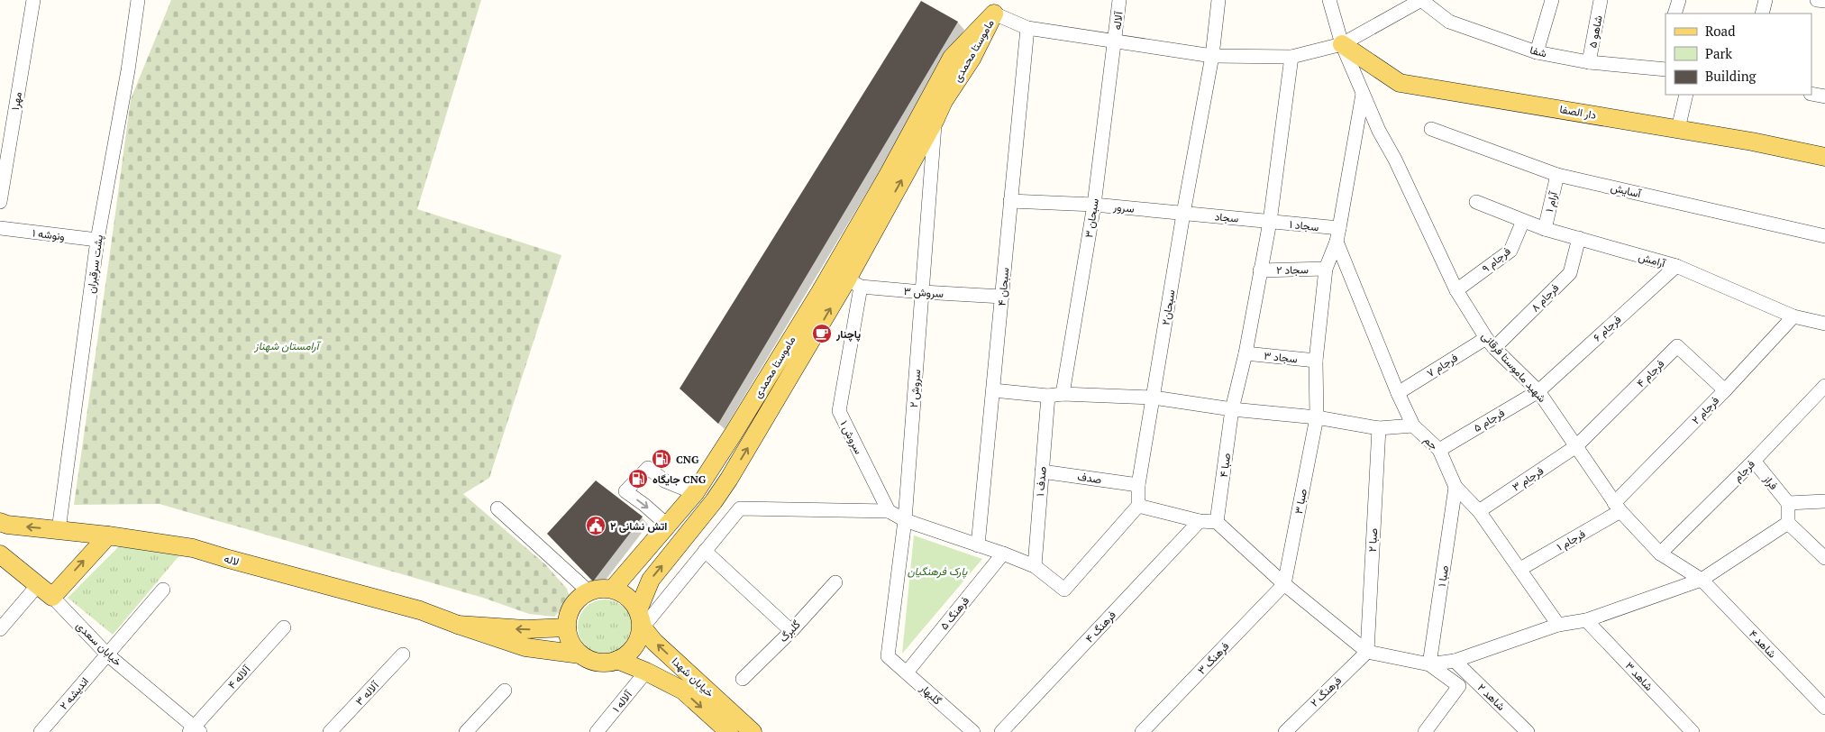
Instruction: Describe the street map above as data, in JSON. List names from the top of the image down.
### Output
{
  "streets": {
    "main road": [
      "ماموستا محمدی",
      "دار الصفا",
      "لاله",
      "خیابان سعدی",
      "خیابان شهدا"
    ],
    "street": [
      "آلاله",
      "شاهو ۵",
      "شفا",
      "مهر۱",
      "آسایش",
      "آرام ۱",
      "سرور",
      "سجاد",
      "سبحان ۳",
      "سجاد ۱",
      "ونوشه ۱",
      "فرجام ۹",
      "آرامش",
      "پشت سرقبران",
      "سجاد ۲",
      "سبحان ۴",
      "سروش ۳",
      "فرجام ۸",
      "سبحان۲",
      "فرجام ۶",
      "سجاد ۳",
      "فرجام ۷",
      "شهید ماموستا فرقانی",
      "فرجام ۴",
      "سروش ۲",
      "فرجام ۲",
      "فرجام ۵",
      "سروش ۱",
      "جم",
      "صبا ۴",
      "فرجام",
      "صدف",
      "فرجام ۳",
      "صدف ۱",
      "فراز",
      "صبا ۳",
      "صبا ۲",
      "فرجام ۱",
      "صبا ۱",
      "فرهنگ ۵",
      "فرهنگ ۴",
      "گلبرگ",
      "شاهد ۴",
      "فرهنگ ۳",
      "شاهد ۳",
      "آلاله ۴",
      "فرهنگ ۲",
      "اندیشه ۲",
      "آلاله ۳",
      "گلبهار",
      "شاهد ۲",
      "آلاله ۱"
    ]
  },
  "crossings": [
    ["آلاله", "سبحان ۳"],
    ["شاهو ۵", "شفا"],
    ["ماموستا محمدی", "سروش ۳"],
    ["ماموستا محمدی", "سروش ۲"],
    ["ماموستا محمدی", "سروش ۱"],
    ["ماموستا محمدی", "خیابان شهدا"],
    ["دار الصفا", "شهید ماموستا فرقانی"],
    ["آسایش", "آرام ۱"],
    ["آرام ۱", "آرامش"],
    ["سرور", "سجاد"],
    ["سرور", "سبحان ۳"],
    ["سرور", "سبحان ۴"],
    ["سرور", "سبحان۲"],
    ["سجاد", "سجاد ۱"],
    ["سجاد", "سبحان۲"],
    ["سجاد", "صبا ۴"],
    ["سجاد ۱", "جم"],
    ["سجاد ۱", "صبا ۴"],
    ["سجاد ۱", "صبا ۳"],
    ["ونوشه ۱", "پشت سرقبران"],
    ["فرجام ۹", "آرامش"],
    ["فرجام ۹", "شهید ماموستا فرقانی"],
    ["آرامش", "فرجام ۸"],
    ["آرامش", "فرجام ۶"],
    ["آرامش", "فرجام ۲"],
    ["پشت سرقبران", "لاله"],
    ["سجاد ۲", "صبا ۴"],
    ["سجاد ۲", "صبا ۳"],
    ["سبحان ۴", "سروش ۳"],
    ["سروش ۳", "سروش ۲"],
    ["سروش ۳", "سروش ۱"],
    ["فرجام ۸", "فرجام ۷"],
    ["فرجام ۸", "شهید ماموستا فرقانی"],
    ["سبحان۲", "صدف"],
    ["فرجام ۶", "شهید ماموستا فرقانی"],
    ["فرجام ۶", "فرجام ۵"],
    ["سجاد ۳", "صبا ۴"],
    ["سجاد ۳", "صبا ۳"],
    ["فرجام ۷", "شهید ماموستا فرقانی"],
    ["فرجام ۷", "جم"],
    ["شهید ماموستا فرقانی", "فرجام ۴"],
    ["شهید ماموستا فرقانی", "فرجام ۲"],
    ["شهید ماموستا فرقانی", "فرجام ۵"],
    ["شهید ماموستا فرقانی", "فرجام"],
    ["شهید ماموستا فرقانی", "فرجام ۳"],
    ["شهید ماموستا فرقانی", "صبا ۳"],
    ["شهید ماموستا فرقانی", "فرجام ۱"],
    ["شهید ماموستا فرقانی", "شاهد ۴"],
    ["فرجام ۴", "فرجام ۲"],
    ["فرجام ۴", "فرجام ۳"],
    ["سروش ۲", "گلبهار"],
    ["فرجام ۲", "فرجام ۱"],
    ["فرجام ۵", "جم"],
    ["جم", "فرجام ۳"],
    ["جم", "صبا ۳"],
    ["جم", "فرجام ۱"],
    ["جم", "صبا ۱"],
    ["فرجام", "فراز"],
    ["صدف", "صدف ۱"],
    ["صبا ۳", "فرهنگ ۳"],
    ["صبا ۲", "فرهنگ ۲"],
    ["فرهنگ ۵", "گلبهار"],
    ["خیابان سعدی", "آلاله ۴"],
    ["خیابان سعدی", "اندیشه ۲"],
    ["خیابان شهدا", "آلاله ۱"]
  ],
  "parks": ["آرامستان شهناز", "پارک فرهنگیان"],
  "places": {
    "cafe": ["پاچنار"],
    "fuel station": ["CNG", "جایگاه CNG"],
    "public building": ["اتش نشانی ۲"]
  },
  "legend": ["Road", "Park", "Building"]
}
